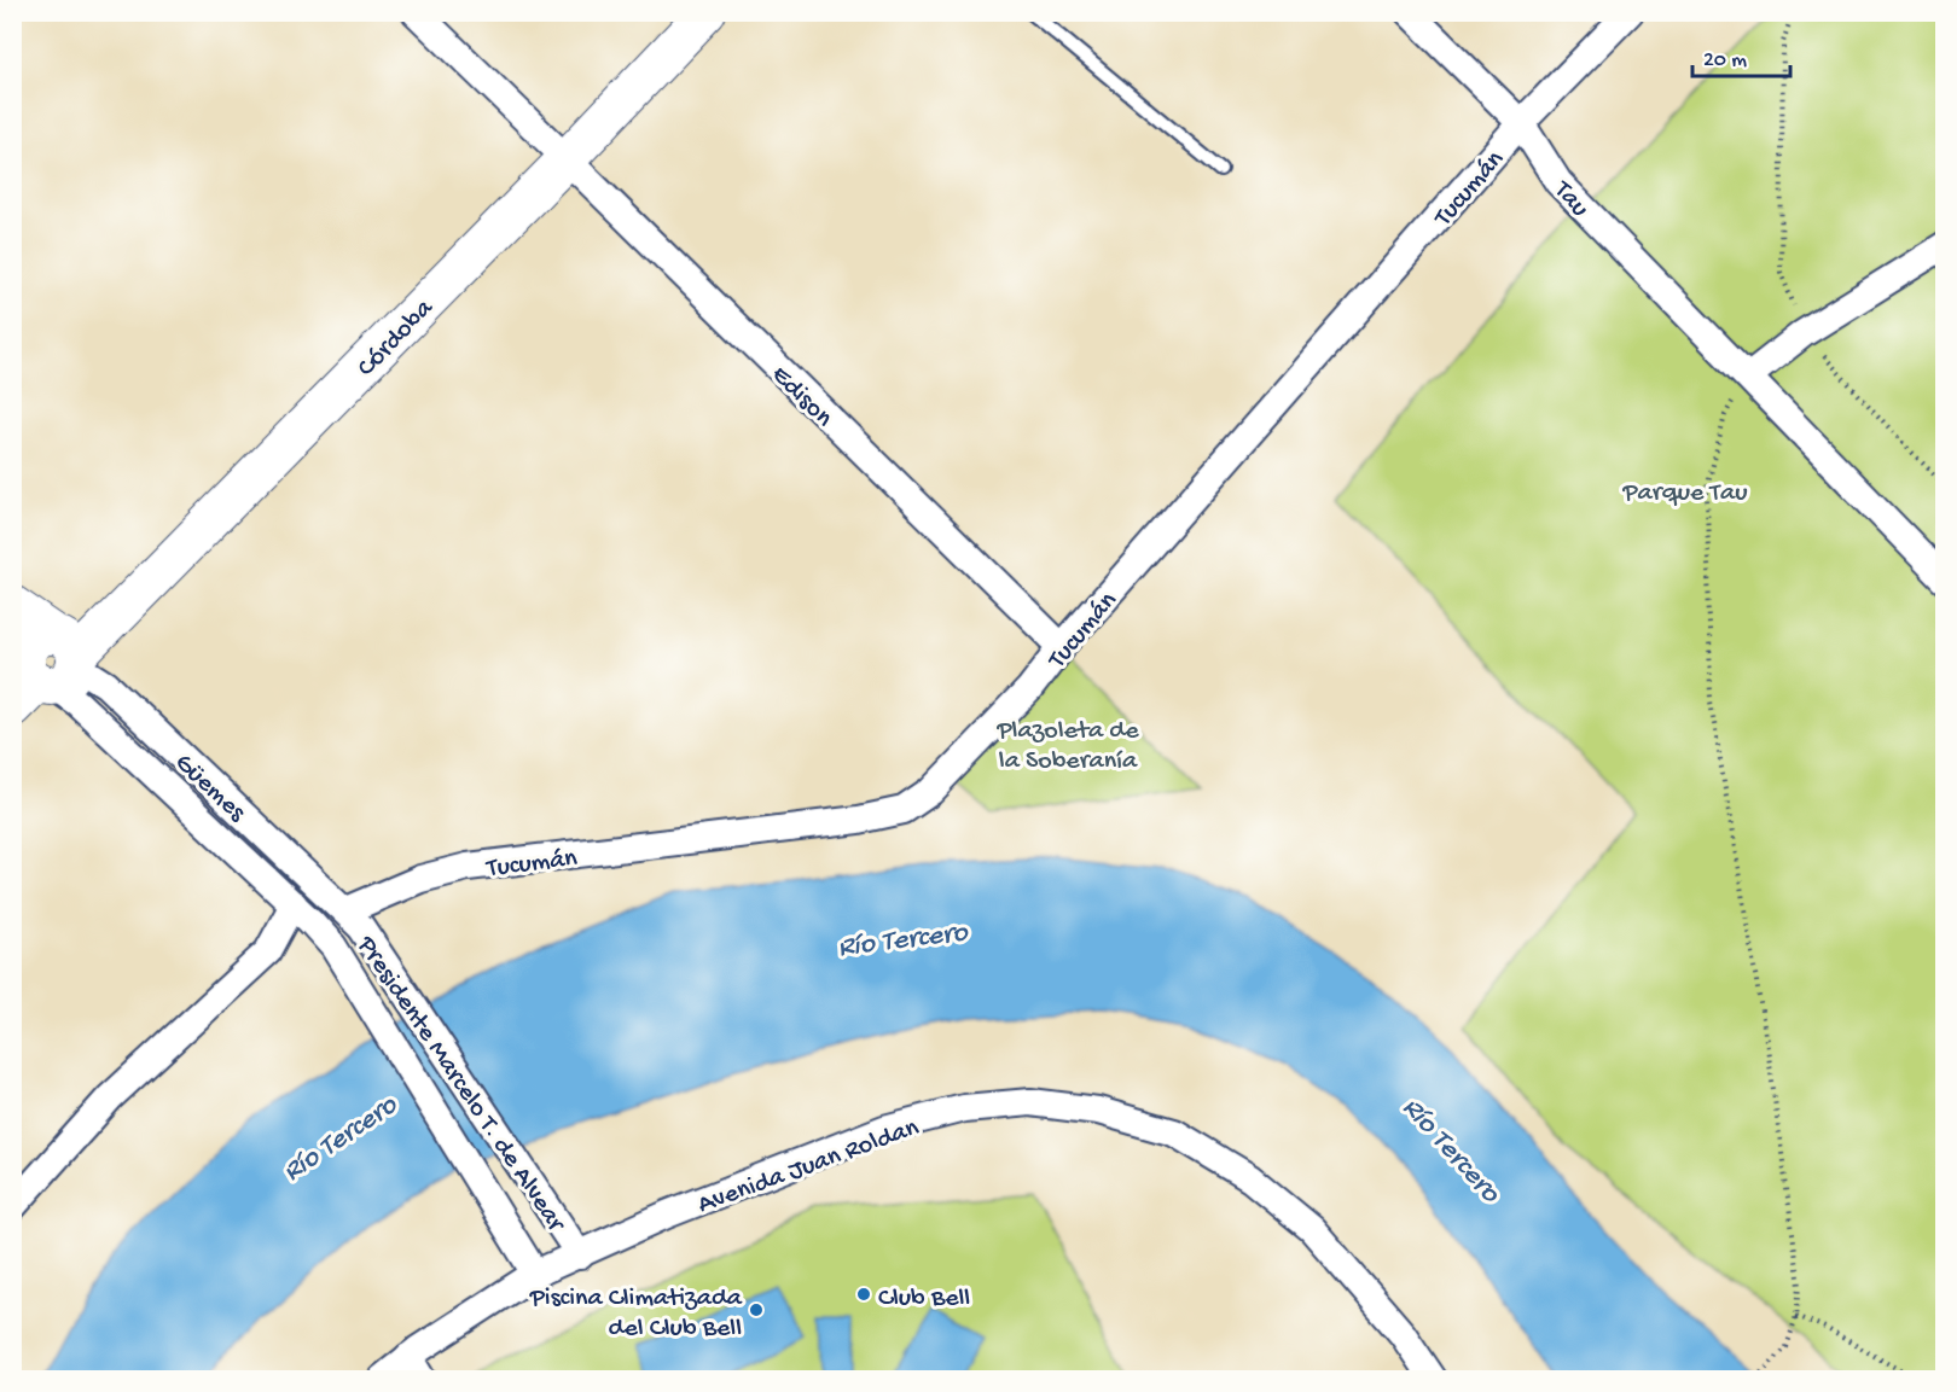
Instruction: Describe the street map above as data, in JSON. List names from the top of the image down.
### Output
{
  "streets": {
    "street": [
      "Tucumán",
      "Tau",
      "Córdoba",
      "Edison",
      "Güemes",
      "Presidente Marcelo T. de Alvear",
      "Avenida Juan Roldan"
    ]
  },
  "crossings": [
    ["Tucumán", "Tau"],
    ["Tucumán", "Edison"],
    ["Tucumán", "Güemes"],
    ["Tucumán", "Presidente Marcelo T. de Alvear"],
    ["Córdoba", "Edison"],
    ["Córdoba", "Güemes"],
    ["Güemes", "Presidente Marcelo T. de Alvear"],
    ["Presidente Marcelo T. de Alvear", "Avenida Juan Roldan"]
  ],
  "water": ["Río Tercero"],
  "parks": ["Parque Tau", "Plazoleta de la Soberanía"],
  "places": ["Club Bell", "Piscina Climatizada del Club Bell"],
  "scale_bar": "20 m"
}
